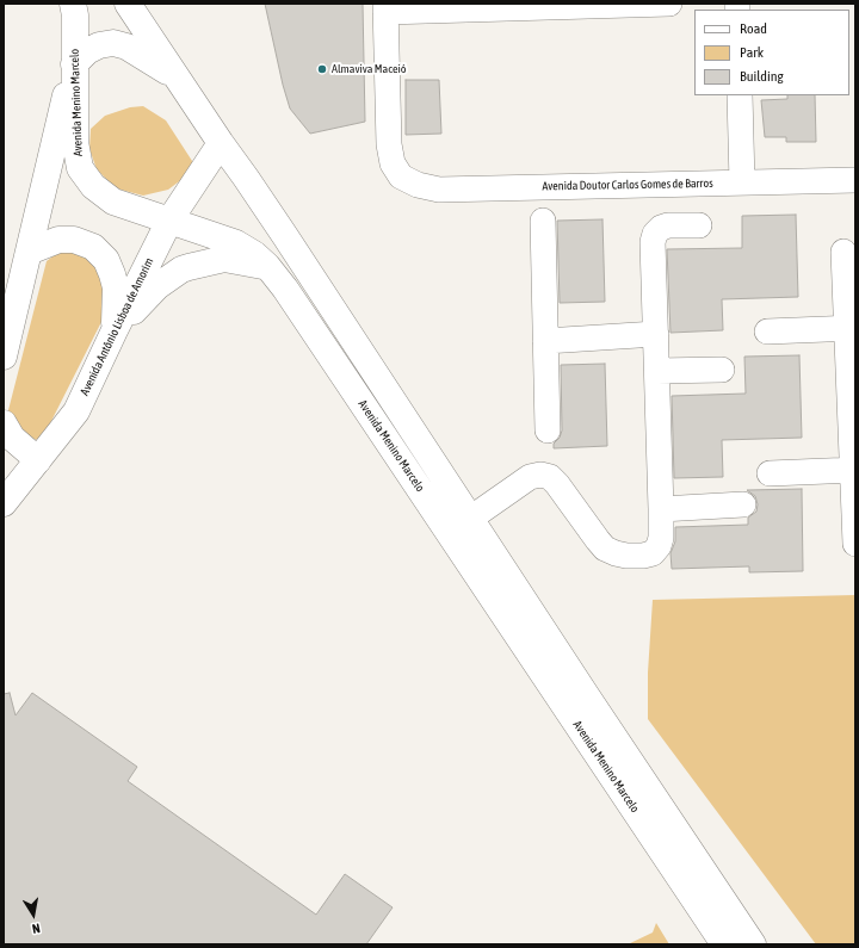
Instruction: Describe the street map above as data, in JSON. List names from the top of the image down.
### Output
{
  "streets": {
    "main road": ["Avenida Menino Marcelo", "Avenida Antônio Lisboa de Amorim"],
    "street": ["Avenida Doutor Carlos Gomes de Barros"]
  },
  "crossings": [
    ["Avenida Menino Marcelo", "Avenida Antônio Lisboa de Amorim"]
  ],
  "places": ["Almaviva Maceió"],
  "legend": ["Road", "Park", "Building"],
  "north": "bottom"
}
